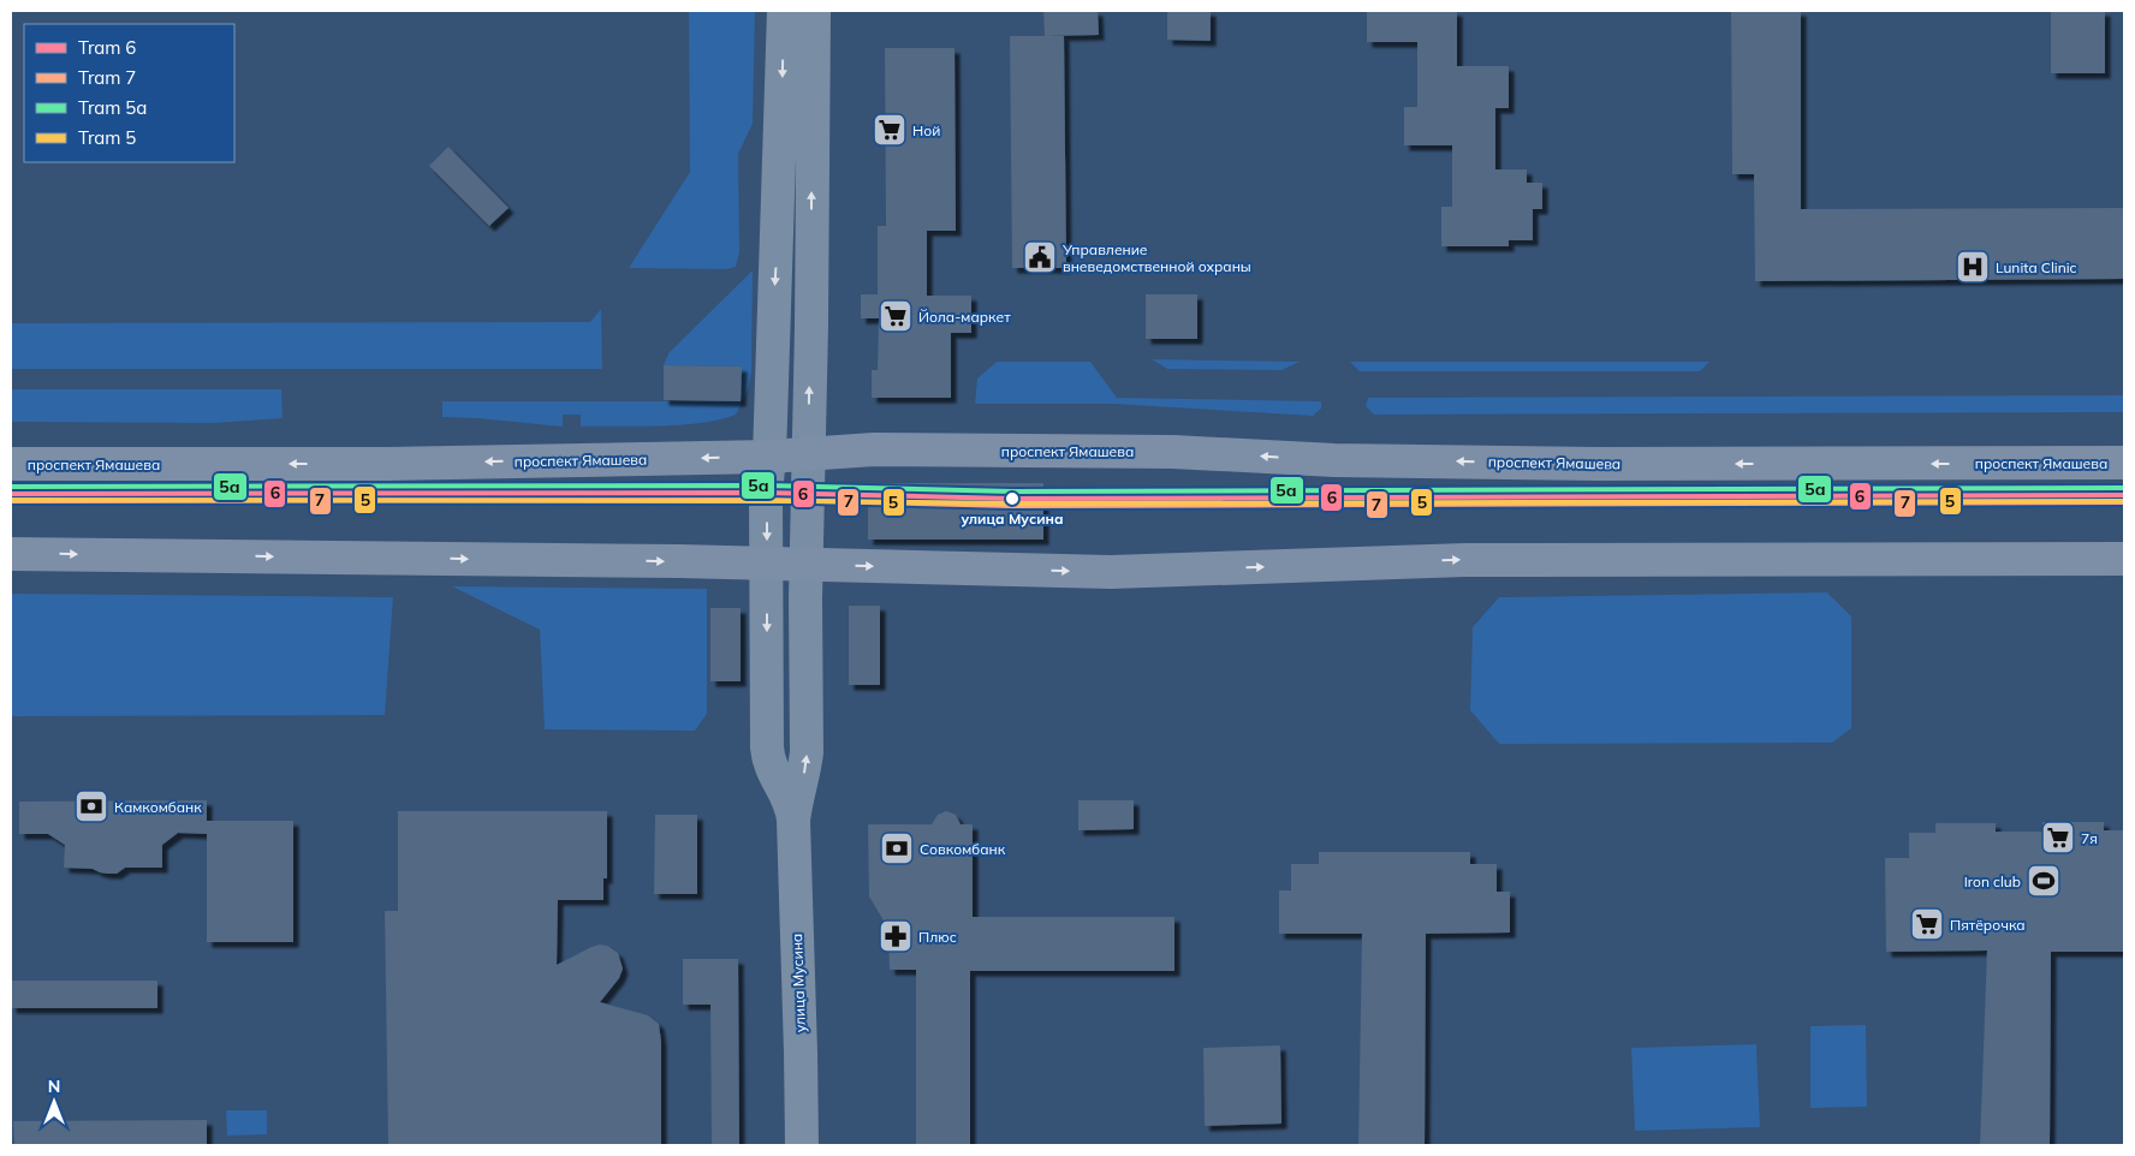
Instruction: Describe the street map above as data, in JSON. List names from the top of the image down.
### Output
{
  "streets": {
    "main road": ["проспект Ямашева"],
    "street": ["улица Мусина"]
  },
  "crossings": [
    ["проспект Ямашева", "улица Мусина"]
  ],
  "places": {
    "supermarket": [
      "Ной",
      "Йола-маркет",
      "7я",
      "Пятёрочка"
    ],
    "public building": ["Управление вневедомственной охраны"],
    "hospital": ["Lunita Clinic"],
    "other": ["улица Мусина"],
    "bank": ["Камкомбанк", "Совкомбанк"],
    "sports": ["Iron club"],
    "pharmacy": ["Плюс"]
  },
  "lines": [
    "tram line 5а",
    "tram line 6",
    "tram line 7",
    "tram line 5"
  ],
  "legend": [
    "Tram 6",
    "Tram 7",
    "Tram 5а",
    "Tram 5"
  ],
  "north": "top"
}
